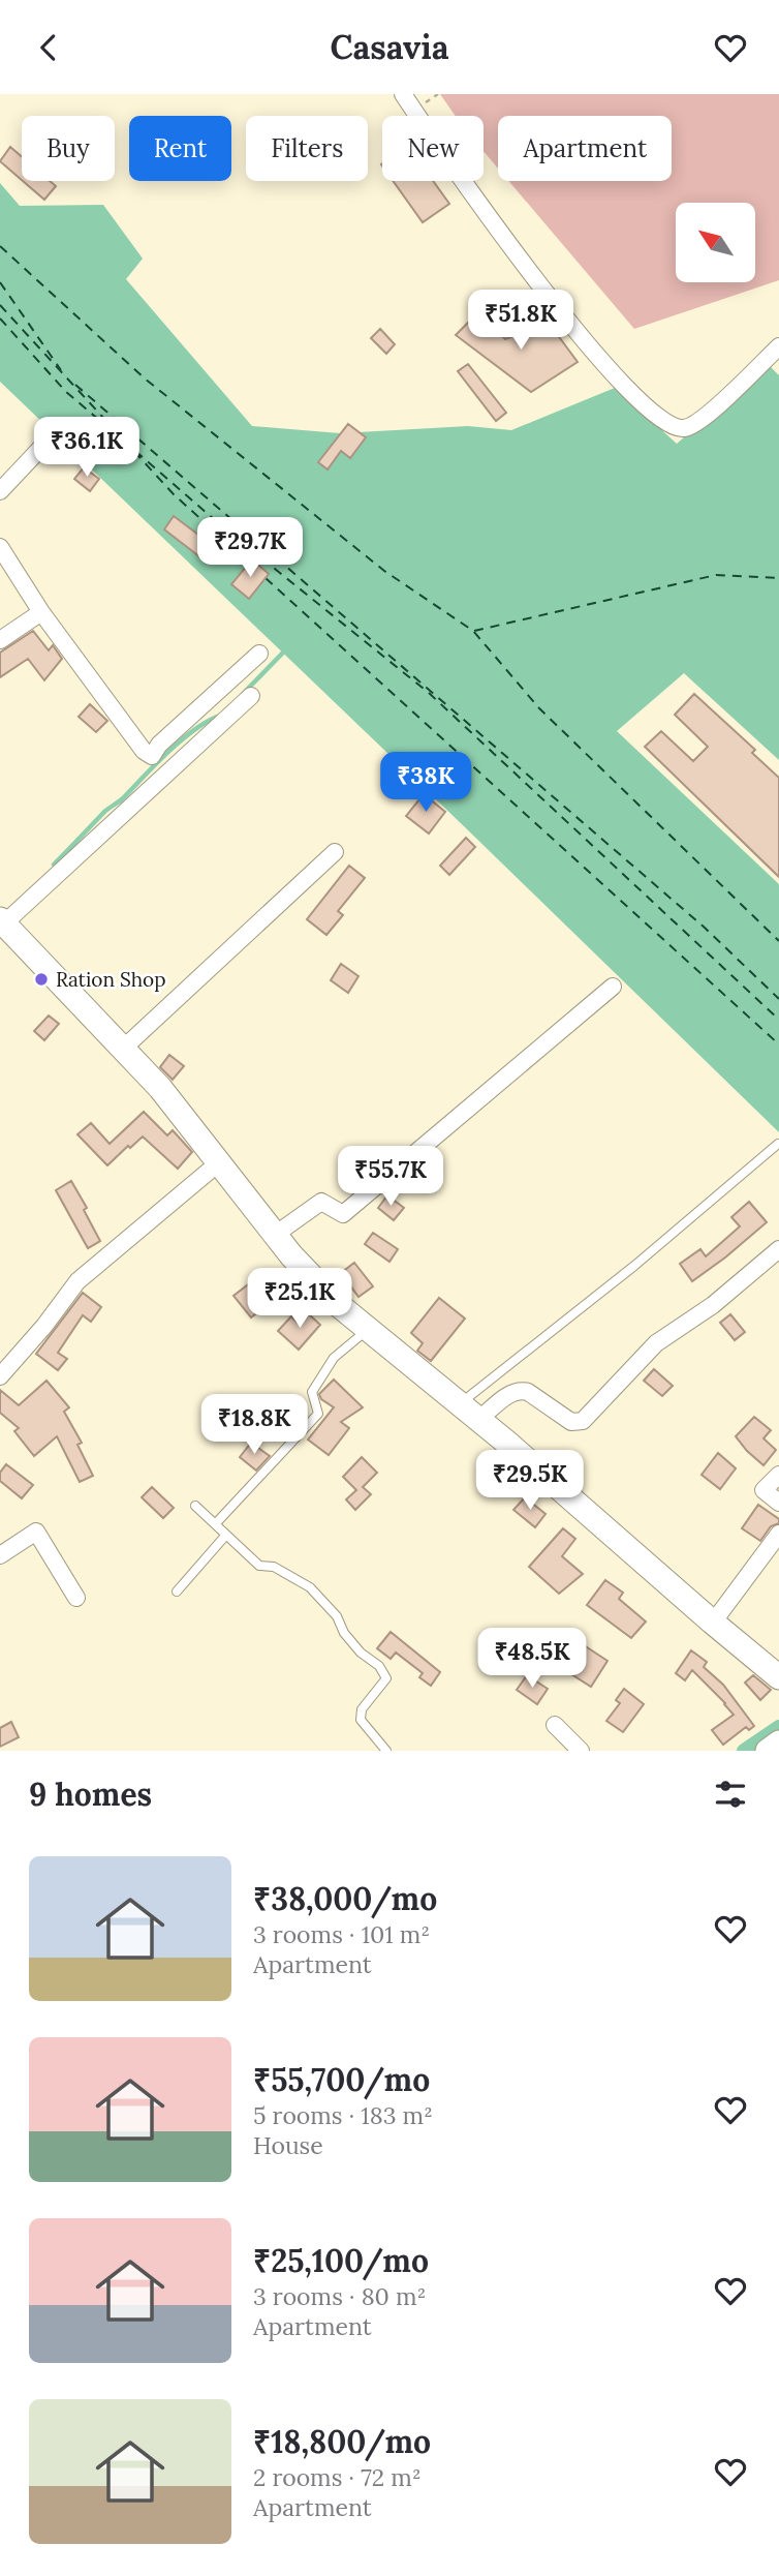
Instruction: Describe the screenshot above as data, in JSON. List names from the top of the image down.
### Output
{
  "places": ["Ration Shop"],
  "north": "top left",
  "page": {
    "header": "Casavia",
    "chip": [
      "Buy",
      "Rent",
      "Filters",
      "New",
      "Apartment"
    ],
    "price": [
      "₹51.8K",
      "₹36.1K",
      "₹29.7K",
      "₹38K",
      "₹55.7K",
      "₹25.1K",
      "₹18.8K",
      "₹29.5K",
      "₹48.5K"
    ],
    "heading": "9 homes",
    "list": [
      {
        "name": "₹38,000/mo",
        "note": "3 rooms · 101 m² · Apartment"
      },
      {
        "name": "₹55,700/mo",
        "note": "5 rooms · 183 m² · House"
      },
      {
        "name": "₹25,100/mo",
        "note": "3 rooms · 80 m² · Apartment"
      },
      {
        "name": "₹18,800/mo",
        "note": "2 rooms · 72 m² · Apartment"
      }
    ]
  }
}
